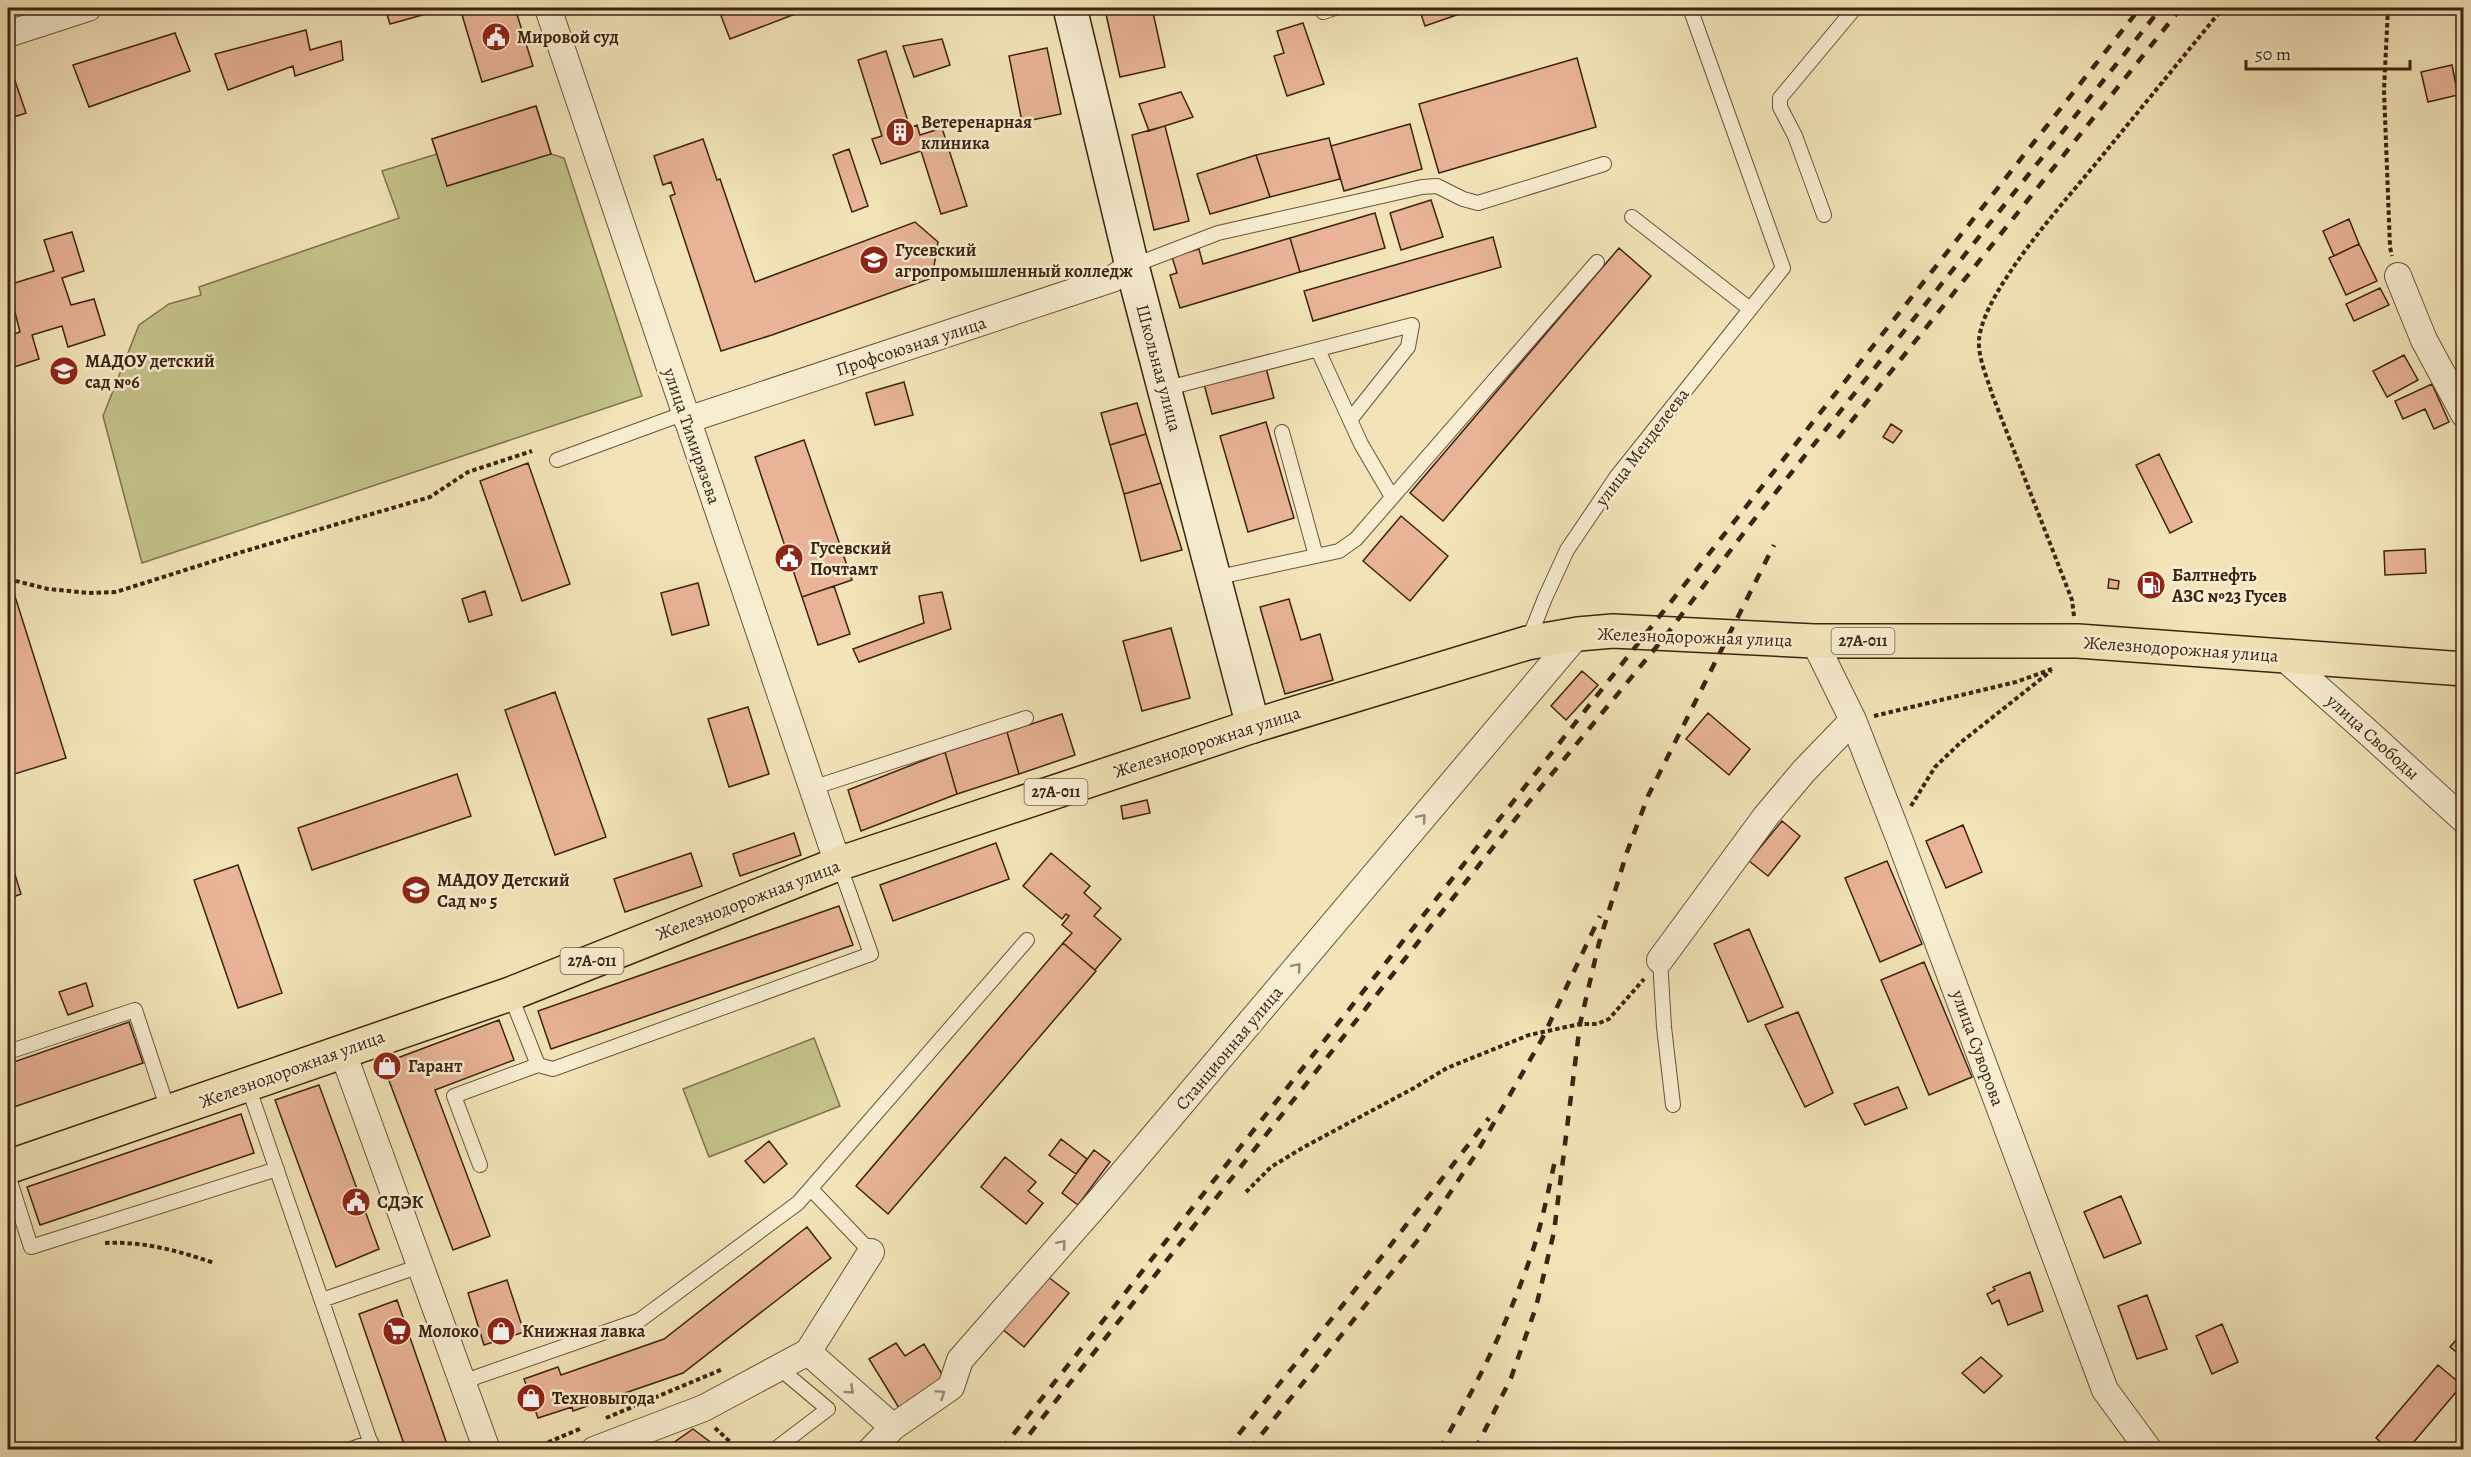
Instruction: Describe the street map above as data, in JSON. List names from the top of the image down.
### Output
{
  "streets": {
    "main road": ["Школьная улица", "Железнодорожная улица", "27А-011"],
    "street": [
      "Профсоюзная улица",
      "улица Тимирязева",
      "улица Свободы",
      "Станционная улица",
      "улица Суворова"
    ],
    "lane": ["улица Менделеева"]
  },
  "crossings": [
    ["Профсоюзная улица", "Школьная улица"],
    ["Профсоюзная улица", "улица Тимирязева"],
    ["Школьная улица", "Железнодорожная улица"],
    ["улица Тимирязева", "Железнодорожная улица"],
    ["улица Менделеева", "Железнодорожная улица"],
    ["Железнодорожная улица", "улица Свободы"],
    ["Железнодорожная улица", "Станционная улица"],
    ["Железнодорожная улица", "улица Суворова"]
  ],
  "one_way": ["Станционная улица"],
  "places": {
    "public building": ["Мировой суд", "Гусевский Почтамт", "СДЭК"],
    "building": ["Ветеренарная клиника"],
    "school or university": ["Гусевский агропромышленный колледж", "МАДОУ детский сад №6", "МАДОУ Детский Сад № 5"],
    "fuel station": ["Балтнефть АЗС №23 Гусев"],
    "shop": ["Гарант", "Книжная лавка", "Техновыгода"],
    "supermarket": ["Молоко"]
  },
  "scale_bar": "50 m"
}
